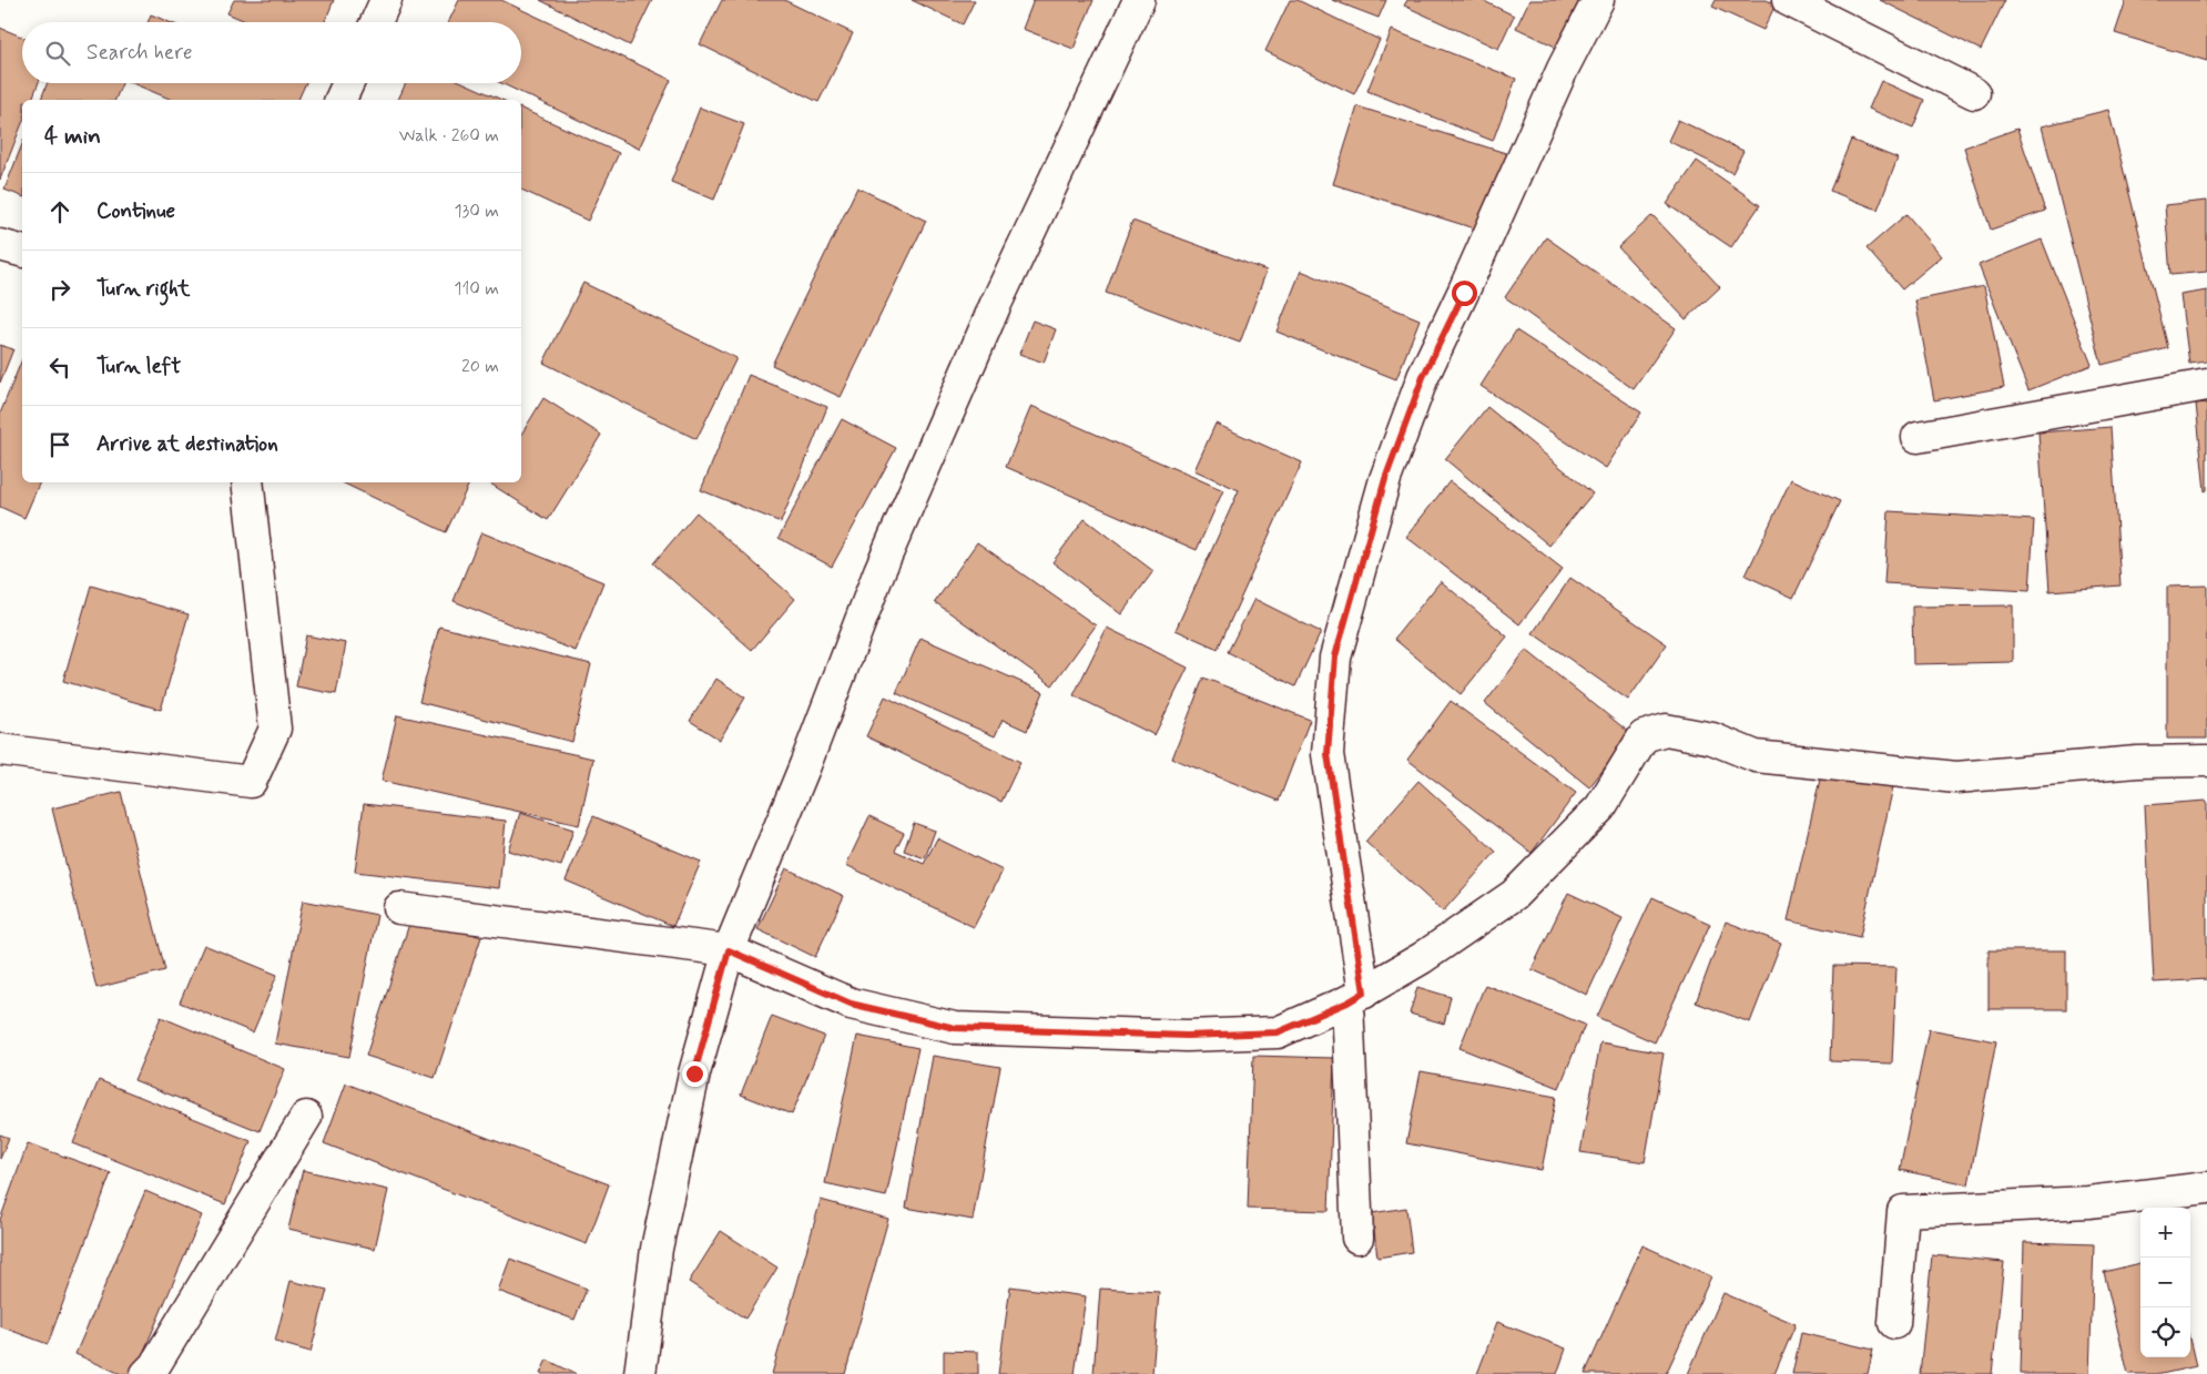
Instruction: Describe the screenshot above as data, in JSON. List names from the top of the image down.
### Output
{
  "page": {
    "search": "Search here",
    "heading": ["4 min", "Walk · 260 m"],
    "list": [
      ["Continue", "130 m"],
      ["Turn right", "110 m"],
      ["Turn left", "20 m"],
      "Arrive at destination"
    ],
    "map_buttons": ["+", "−"]
  }
}
